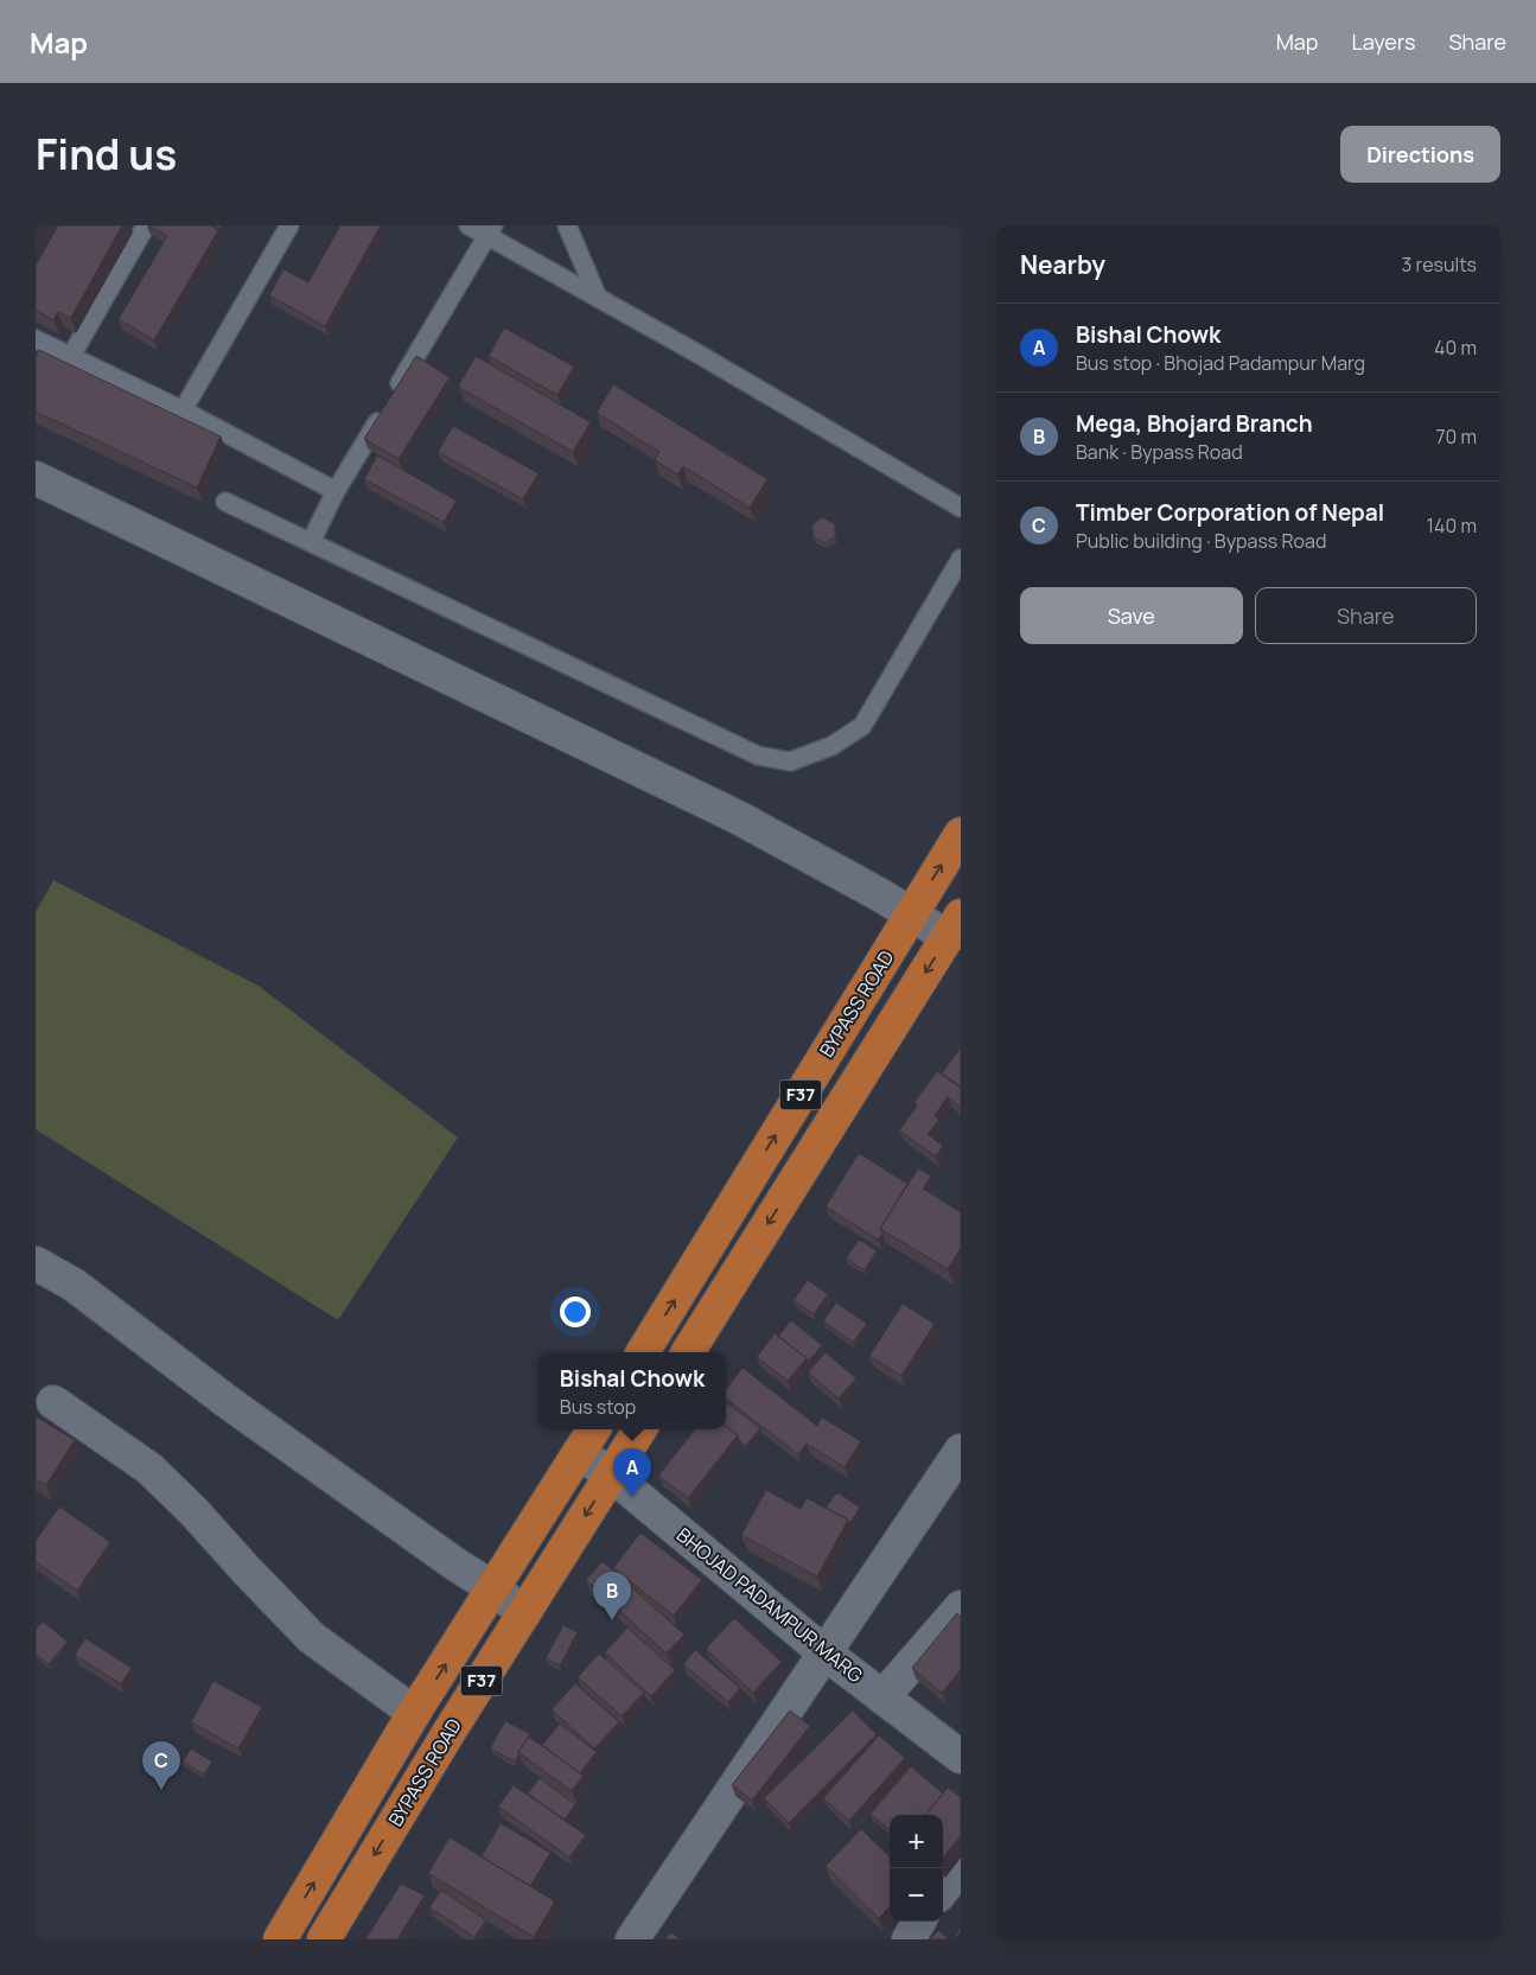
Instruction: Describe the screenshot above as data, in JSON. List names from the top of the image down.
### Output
{
  "streets": {
    "highway": ["BYPASS ROAD", "F37"],
    "street": ["BHOJAD PADAMPUR MARG"]
  },
  "crossings": [
    ["BYPASS ROAD", "BHOJAD PADAMPUR MARG"]
  ],
  "page": {
    "header": "Map",
    "nav": ["Map", "Layers", "Share"],
    "title": "Find us",
    "buttons": [
      "Directions",
      ["Save", "Share"]
    ],
    "heading": ["Nearby", "3 results"],
    "list": [
      {
        "mark": "A",
        "name": "Bishal Chowk",
        "note": "Bus stop · Bhojad Padampur Marg",
        "value": "40 m"
      },
      {
        "mark": "B",
        "name": "Mega, Bhojard Branch",
        "note": "Bank · Bypass Road",
        "value": "70 m"
      },
      {
        "mark": "C",
        "name": "Timber Corporation of Nepal",
        "note": "Public building · Bypass Road",
        "value": "140 m"
      }
    ],
    "popup": ["Bishal Chowk", "Bus stop"],
    "pins": ["A", "B", "C"],
    "map_buttons": ["+", "−"]
  }
}
